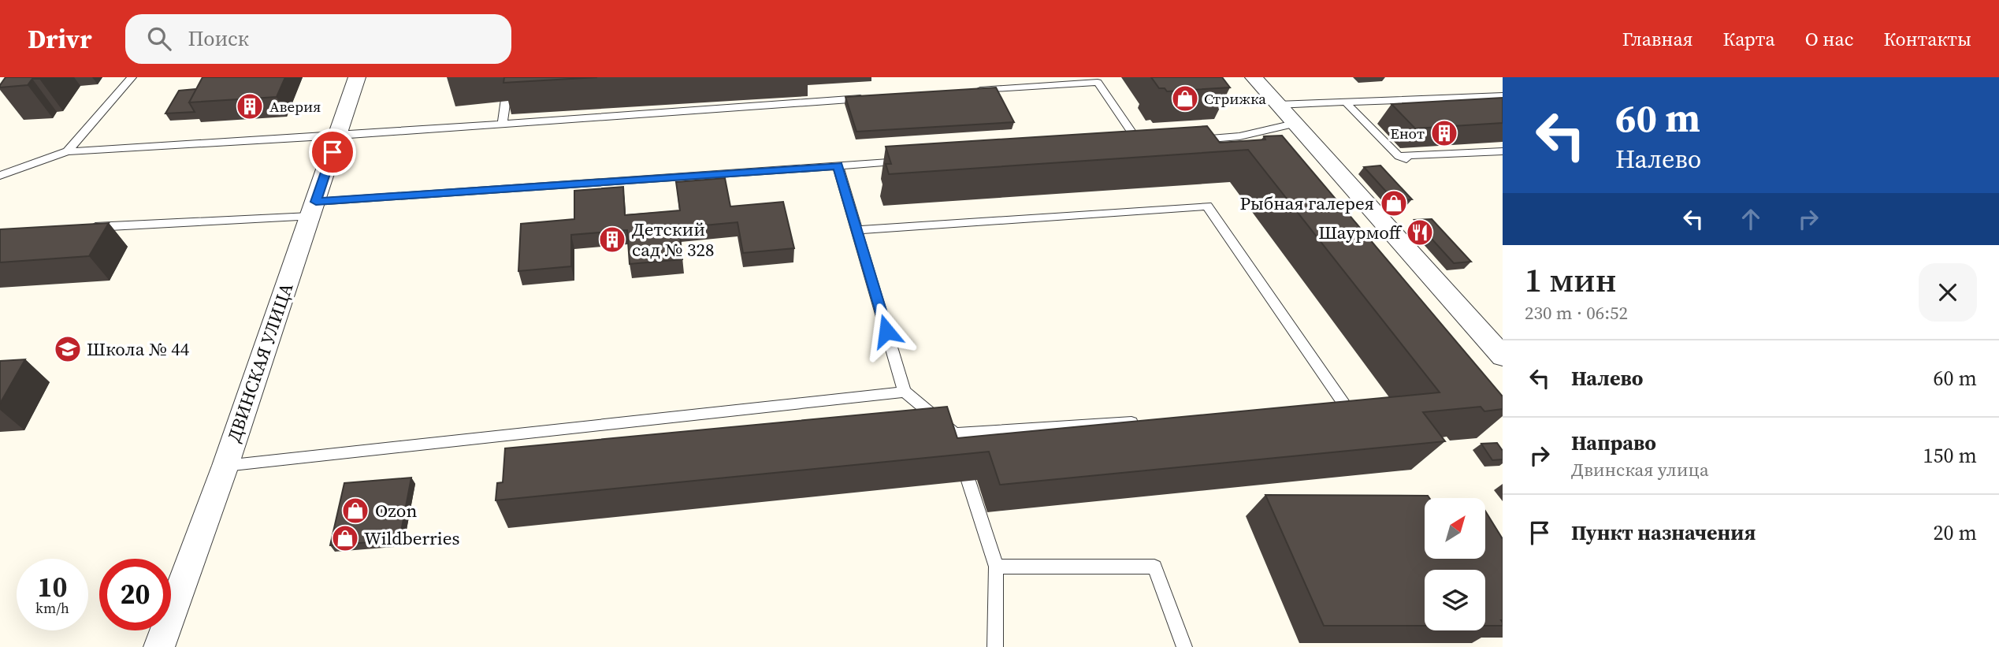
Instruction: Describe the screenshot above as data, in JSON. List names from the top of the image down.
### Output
{
  "streets": {
    "street": ["ДВИНСКАЯ УЛИЦА"]
  },
  "places": {
    "shop": [
      "Стрижка",
      "Рыбная галерея",
      "Ozon",
      "Wildberries"
    ],
    "building": ["Аверия", "Енот", "Детский сад № 328"],
    "restaurant": ["Шаурмоff"],
    "school or university": ["Школа № 44"]
  },
  "north": "top right",
  "page": {
    "header": "Drivr",
    "search": "Поиск",
    "nav": [
      "Главная",
      "Карта",
      "О нас",
      "Контакты"
    ],
    "turn": ["60 m", "Налево"],
    "heading": ["1 мин", "230 m · 06:52"],
    "list": [
      {
        "name": "Налево",
        "value": "60 m"
      },
      {
        "name": "Направо",
        "note": "Двинская улица",
        "value": "150 m"
      },
      {
        "name": "Пункт назначения",
        "value": "20 m"
      }
    ],
    "speed": "10 km/h",
    "limit": "20"
  }
}
